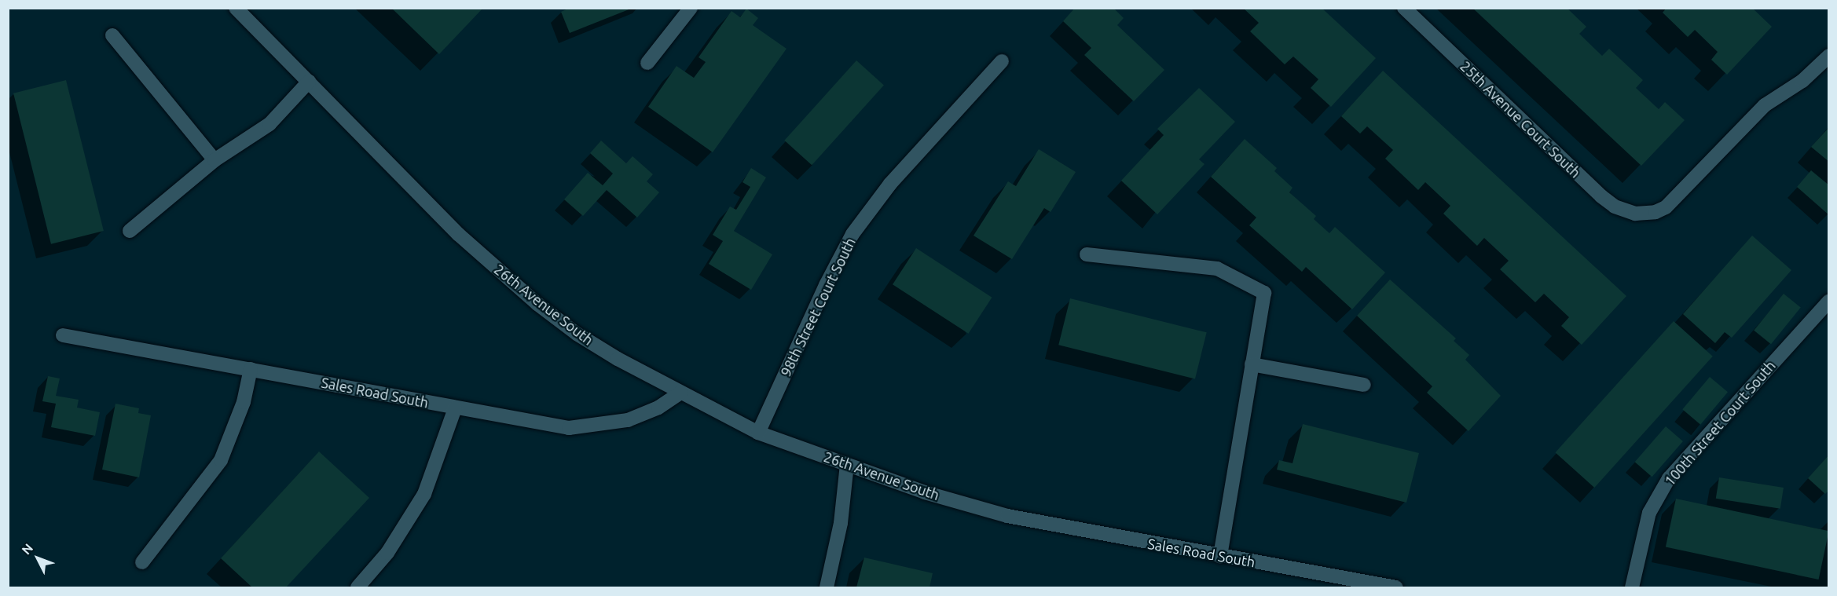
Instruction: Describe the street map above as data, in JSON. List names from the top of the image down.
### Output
{
  "streets": {
    "street": [
      "25th Avenue Court South",
      "26th Avenue South",
      "98th Street Court South",
      "Sales Road South",
      "100th Street Court South"
    ]
  },
  "crossings": [
    ["26th Avenue South", "98th Street Court South"],
    ["26th Avenue South", "Sales Road South"]
  ],
  "north": "top left"
}
